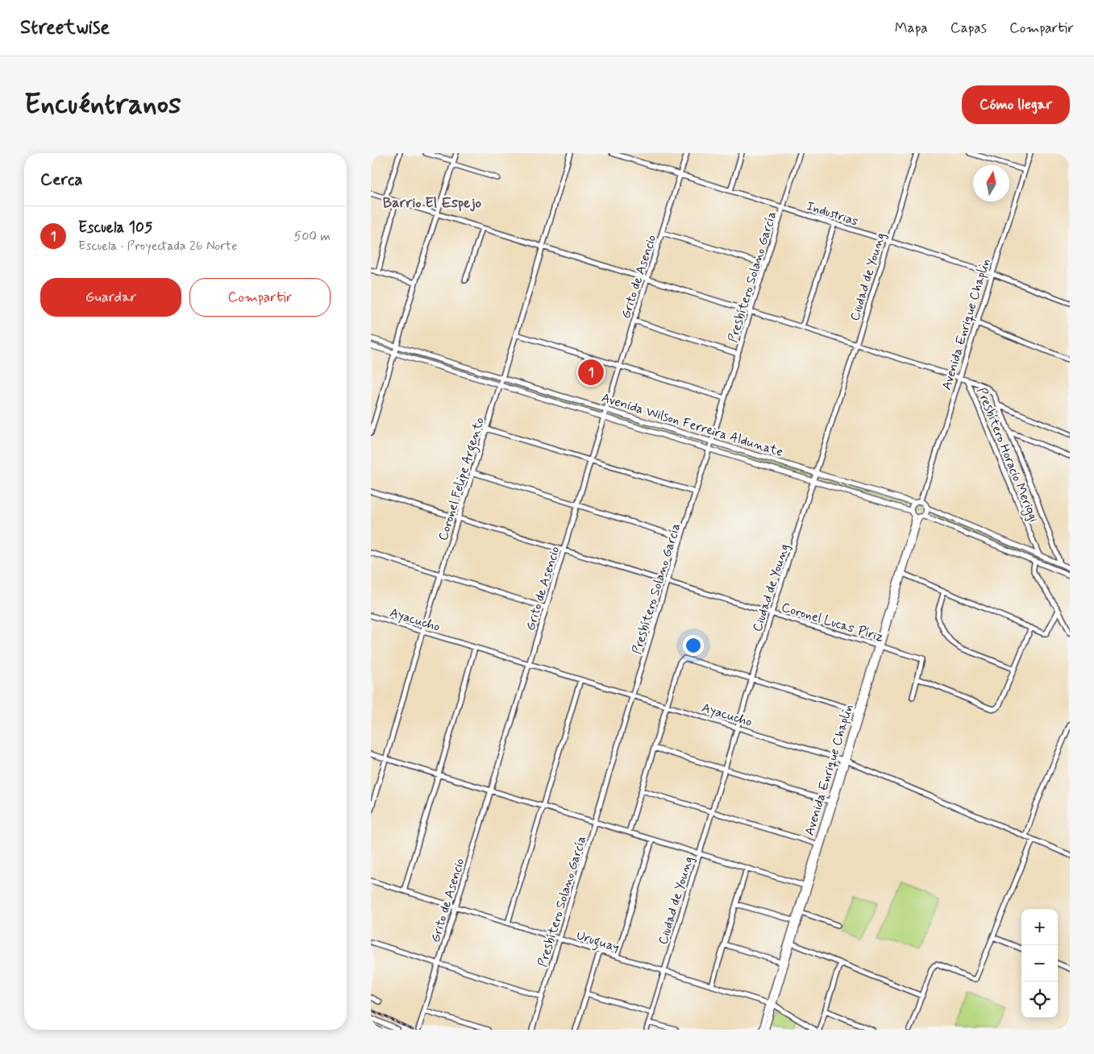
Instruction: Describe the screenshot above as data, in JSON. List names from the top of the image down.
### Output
{
  "streets": {
    "street": [
      "Industrias",
      "Grito de Asencio",
      "Presbítero Solano García",
      "Ciudad de Young",
      "Avenida Enrique Chaplin",
      "Avenida Wilson Ferreira Aldunate",
      "Presbítero Horacio Meriggi",
      "Coronel Felipe Argento",
      "Ayacucho",
      "Coronel Lucas Píriz",
      "Uruguay"
    ]
  },
  "crossings": [
    ["Industrias", "Grito de Asencio"],
    ["Industrias", "Presbítero Solano García"],
    ["Industrias", "Ciudad de Young"],
    ["Industrias", "Avenida Enrique Chaplin"],
    ["Grito de Asencio", "Avenida Wilson Ferreira Aldunate"],
    ["Grito de Asencio", "Presbítero Horacio Meriggi"],
    ["Grito de Asencio", "Ayacucho"],
    ["Grito de Asencio", "Coronel Lucas Píriz"],
    ["Grito de Asencio", "Uruguay"],
    ["Presbítero Solano García", "Avenida Wilson Ferreira Aldunate"],
    ["Presbítero Solano García", "Presbítero Horacio Meriggi"],
    ["Presbítero Solano García", "Ayacucho"],
    ["Presbítero Solano García", "Coronel Lucas Píriz"],
    ["Presbítero Solano García", "Uruguay"],
    ["Ciudad de Young", "Avenida Wilson Ferreira Aldunate"],
    ["Ciudad de Young", "Presbítero Horacio Meriggi"],
    ["Ciudad de Young", "Ayacucho"],
    ["Ciudad de Young", "Coronel Lucas Píriz"],
    ["Ciudad de Young", "Uruguay"],
    ["Avenida Enrique Chaplin", "Avenida Wilson Ferreira Aldunate"],
    ["Avenida Enrique Chaplin", "Presbítero Horacio Meriggi"],
    ["Avenida Enrique Chaplin", "Ayacucho"],
    ["Avenida Enrique Chaplin", "Coronel Lucas Píriz"],
    ["Avenida Enrique Chaplin", "Uruguay"],
    ["Avenida Wilson Ferreira Aldunate", "Coronel Felipe Argento"],
    ["Presbítero Horacio Meriggi", "Coronel Felipe Argento"],
    ["Coronel Felipe Argento", "Ayacucho"],
    ["Coronel Felipe Argento", "Coronel Lucas Píriz"]
  ],
  "districts": ["Barrio El Espejo"],
  "north": "top",
  "page": {
    "header": "Streetwise",
    "nav": ["Mapa", "Capas", "Compartir"],
    "buttons": [
      "Cómo llegar",
      ["Guardar", "Compartir"]
    ],
    "title": "Encuéntranos",
    "heading": "Cerca",
    "list": [
      {
        "mark": "1",
        "name": "Escuela 105",
        "note": "Escuela · Proyectada 26 Norte",
        "value": "500 m"
      }
    ],
    "pins": "1",
    "map_buttons": ["+", "−"]
  }
}
